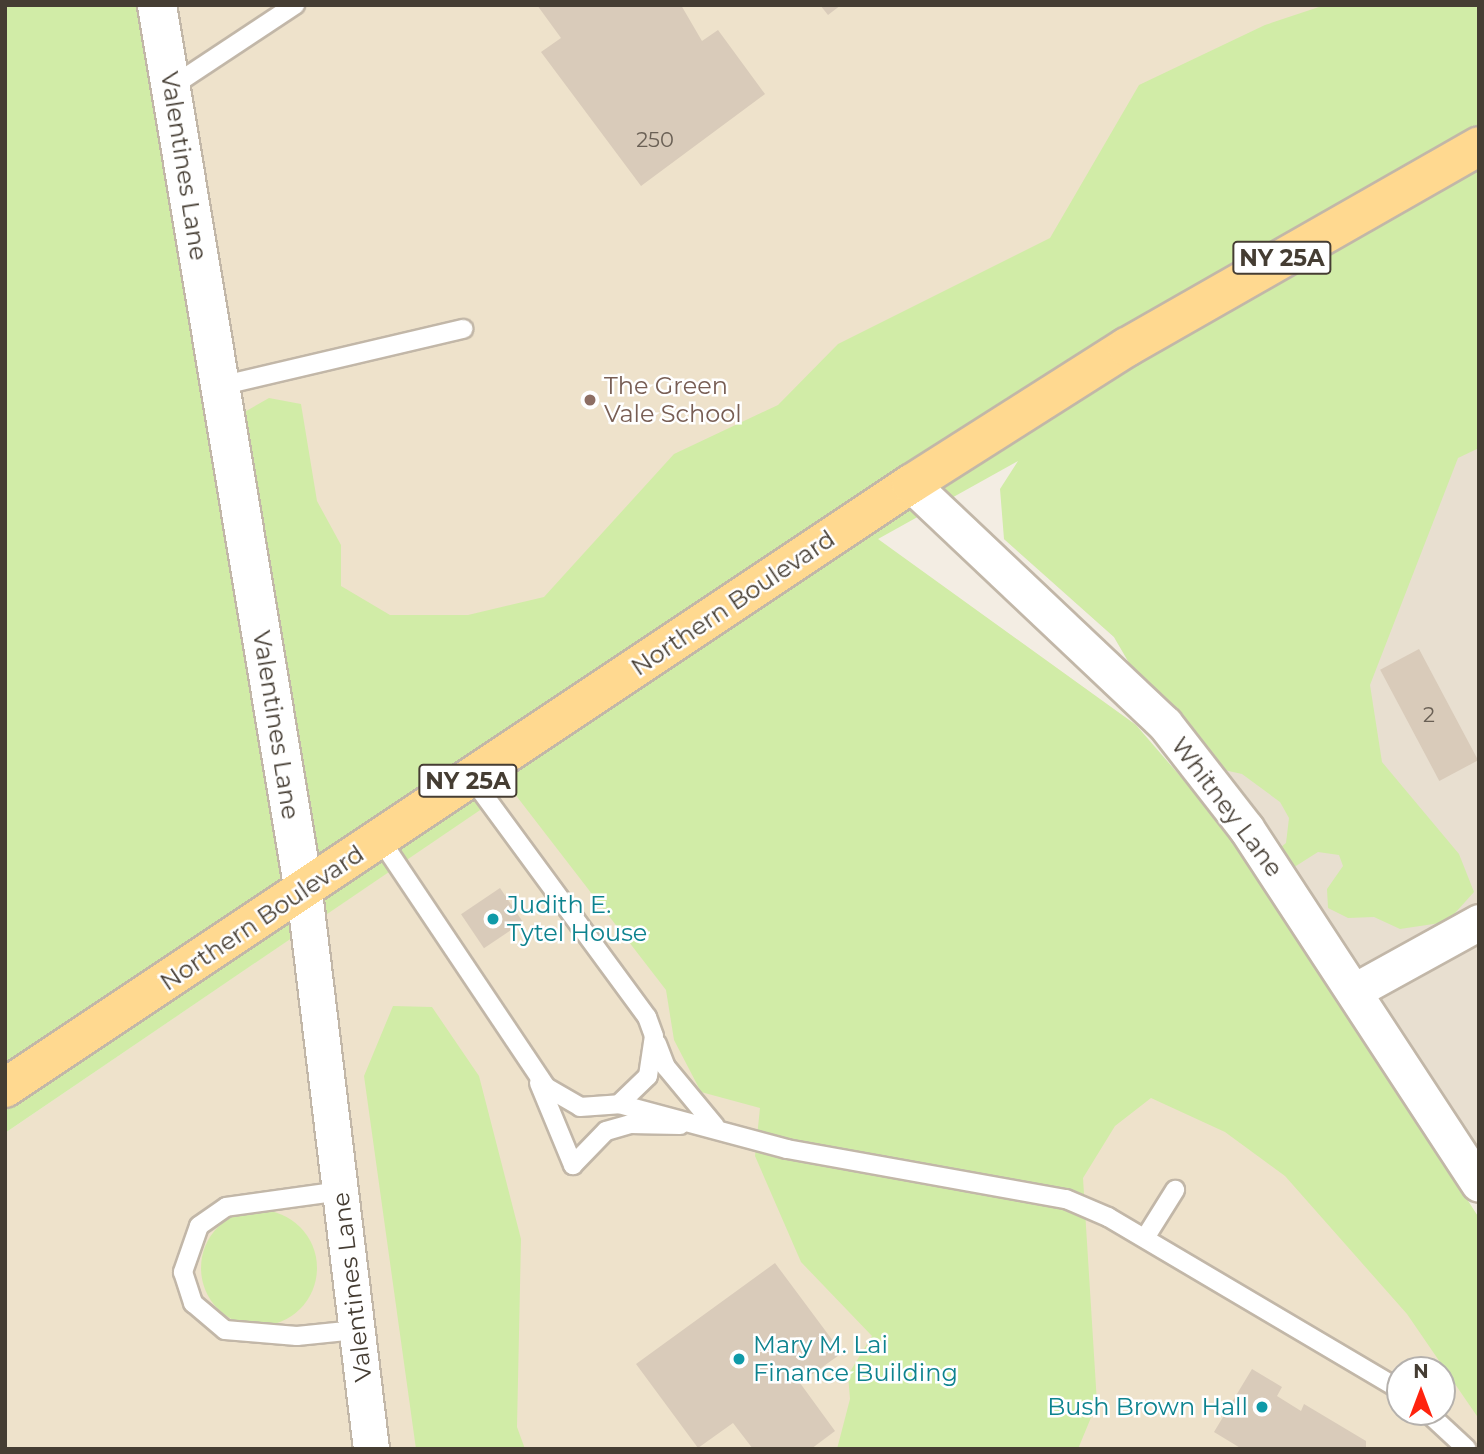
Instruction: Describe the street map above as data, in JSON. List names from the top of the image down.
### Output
{
  "streets": {
    "main road": ["NY 25A", "Northern Boulevard"],
    "street": ["Valentines Lane", "Whitney Lane"]
  },
  "crossings": [
    ["Valentines Lane", "Northern Boulevard"],
    ["Northern Boulevard", "Whitney Lane"]
  ],
  "places": [
    "The Green Vale School",
    "Judith E. Tytel House",
    "Mary M. Lai Finance Building",
    "Bush Brown Hall"
  ],
  "house_numbers": ["250", "2"],
  "north": "top"
}
